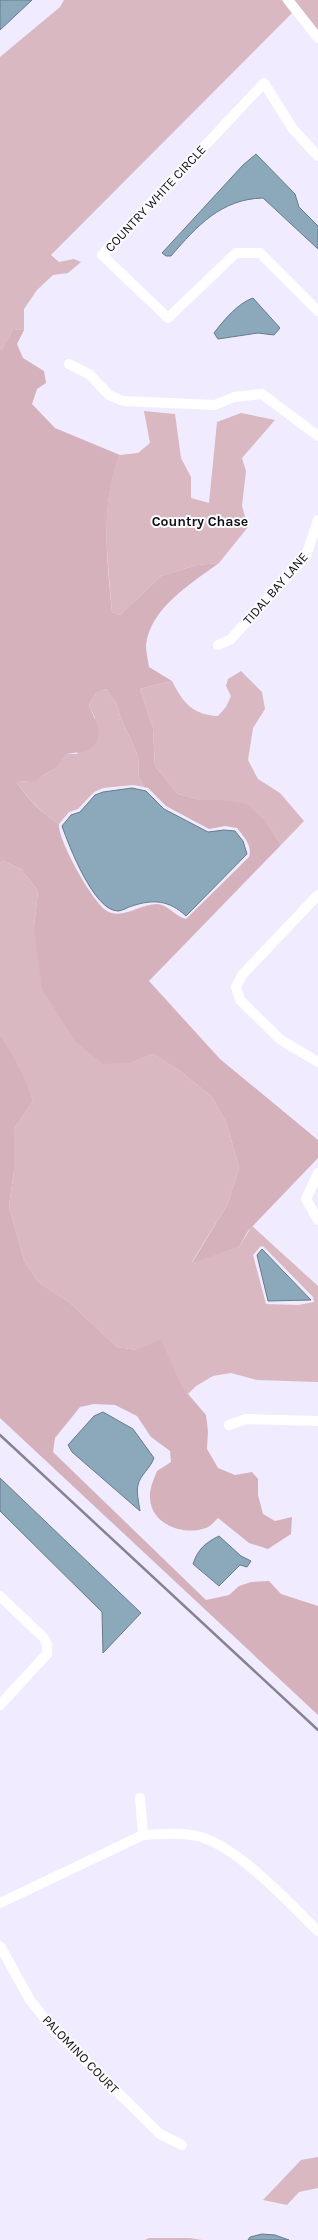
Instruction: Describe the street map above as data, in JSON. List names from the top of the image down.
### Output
{
  "streets": {
    "street": ["COUNTRY WHITE CIRCLE", "TIDAL BAY LANE", "PALOMINO COURT"]
  },
  "districts": ["Country Chase"]
}
